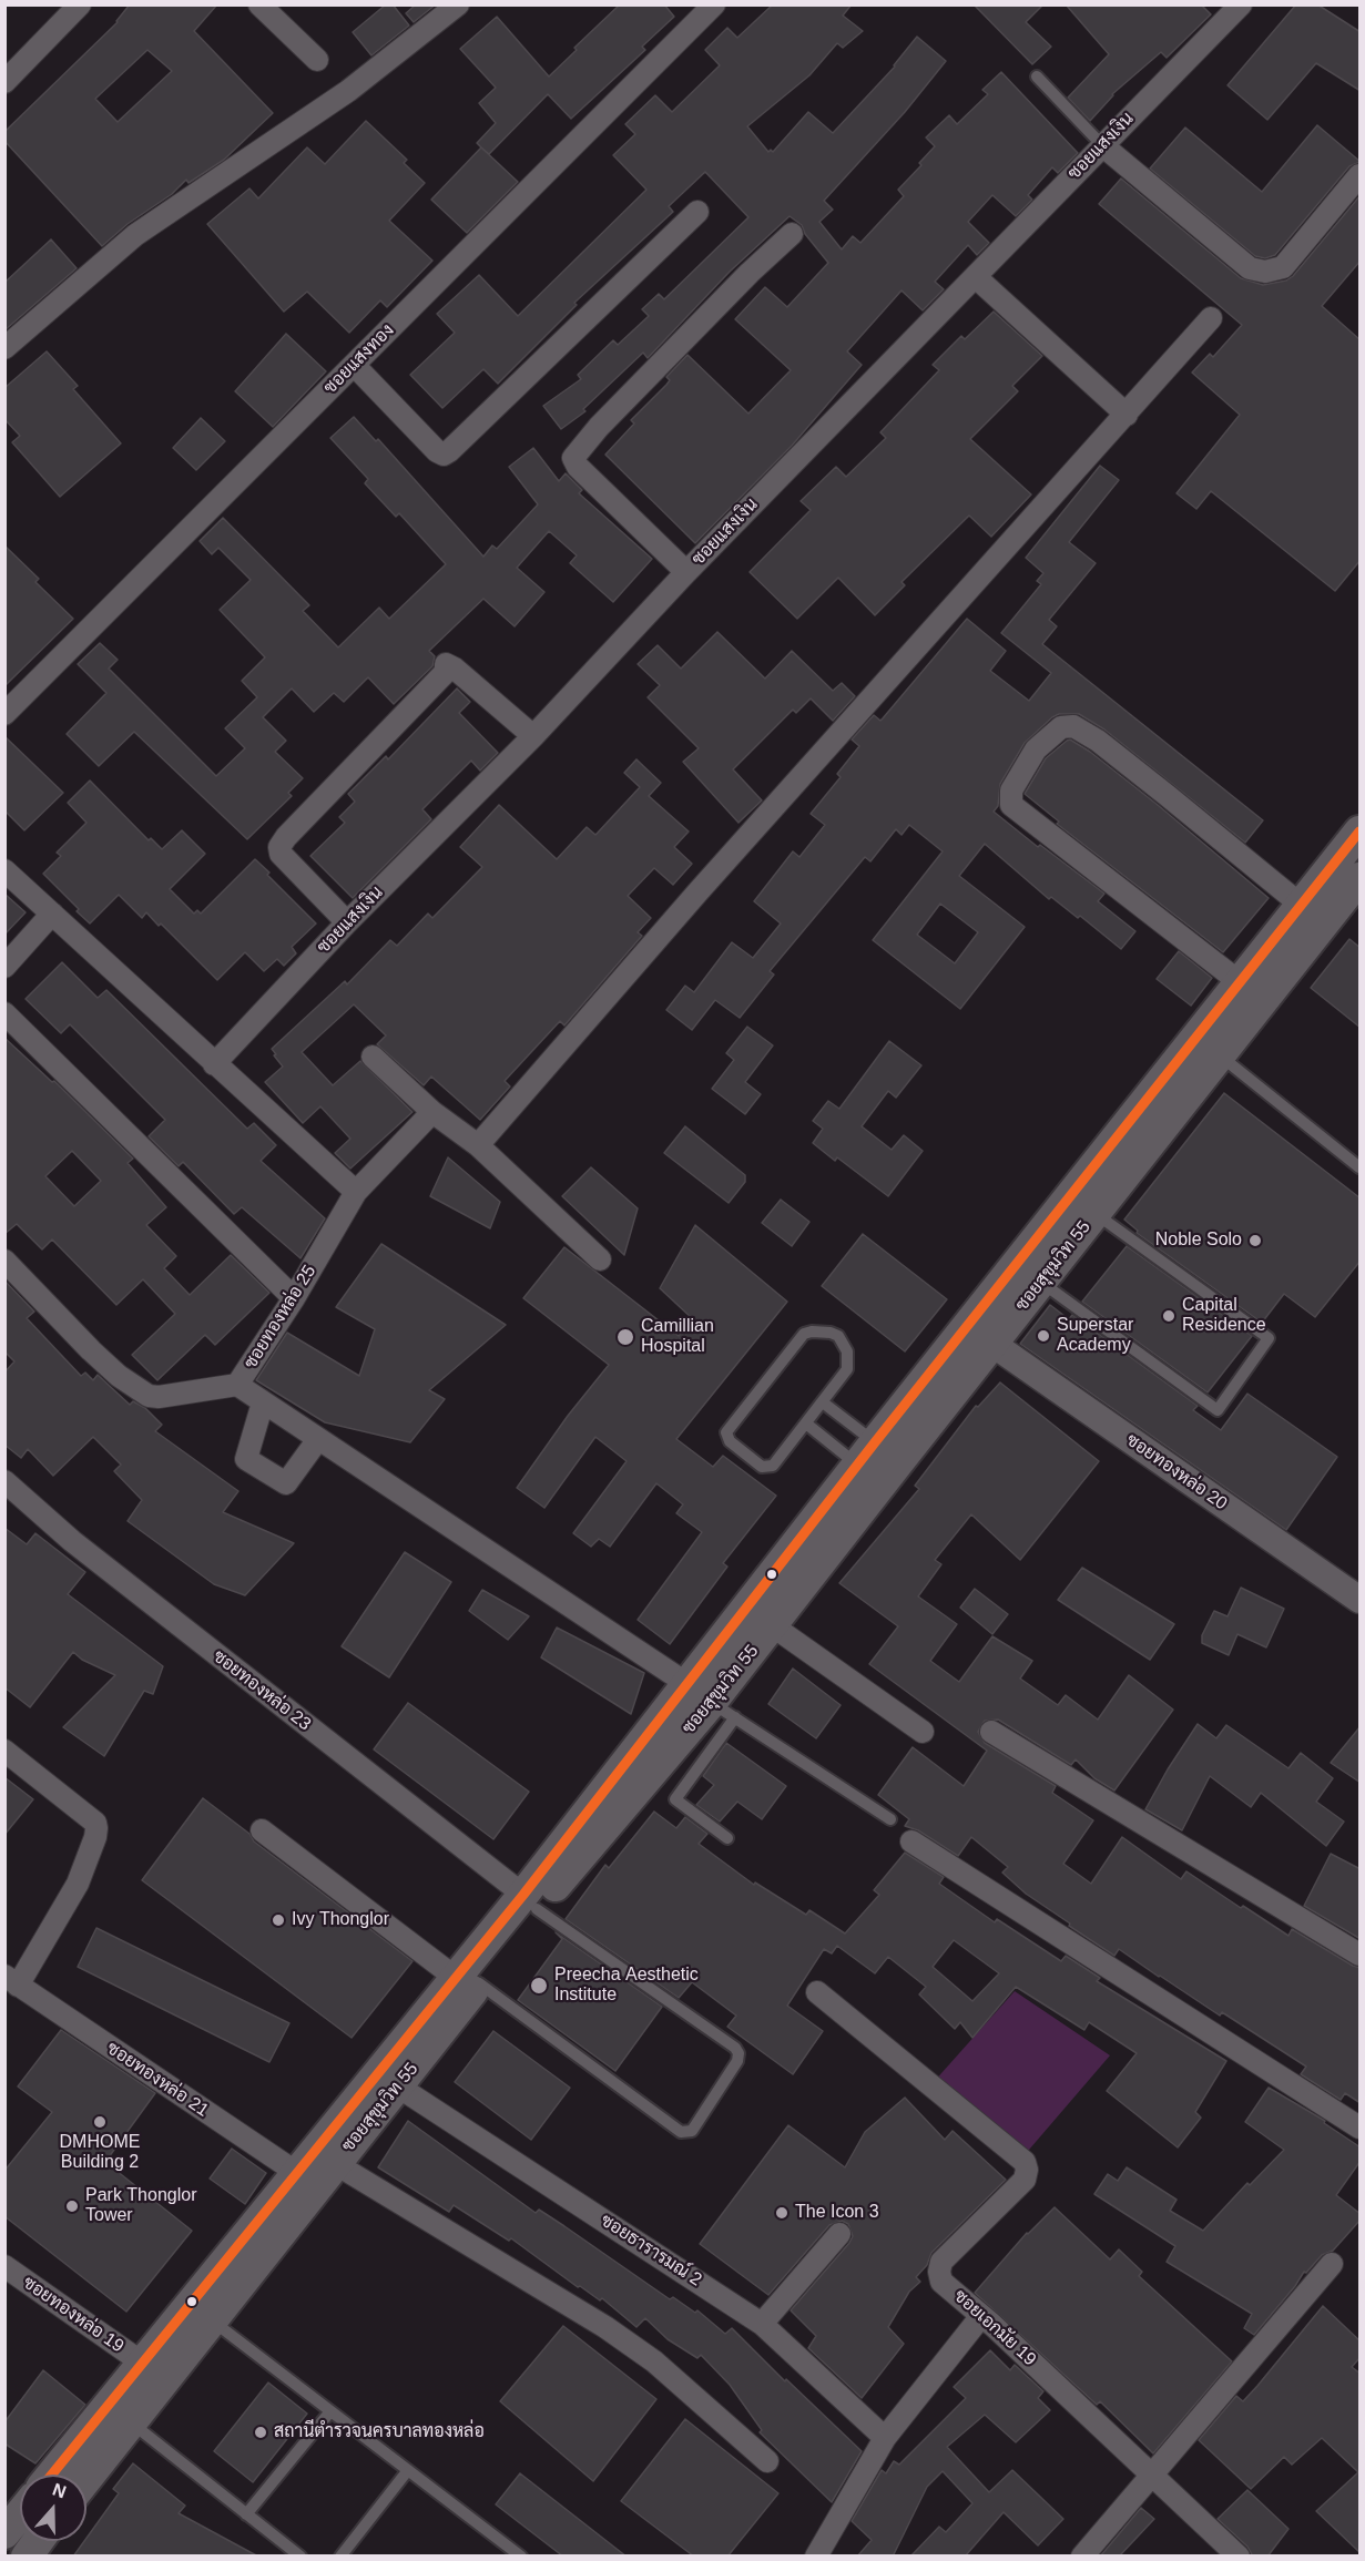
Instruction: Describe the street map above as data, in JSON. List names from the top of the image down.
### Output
{
  "streets": {
    "main road": ["ซอยสุขุมวิท 55"],
    "street": [
      "ซอยแสงเงิน",
      "ซอยแสงทอง",
      "ซอยทองหล่อ 25",
      "ซอยทองหล่อ 20",
      "ซอยทองหล่อ 23",
      "ซอยทองหล่อ 21",
      "ซอยธารารมณ์ 2",
      "ซอยทองหล่อ 19",
      "ซอยเอกมัย 19"
    ]
  },
  "crossings": [
    ["ซอยสุขุมวิท 55", "ซอยทองหล่อ 25"],
    ["ซอยสุขุมวิท 55", "ซอยทองหล่อ 20"],
    ["ซอยสุขุมวิท 55", "ซอยทองหล่อ 23"],
    ["ซอยสุขุมวิท 55", "ซอยทองหล่อ 21"],
    ["ซอยสุขุมวิท 55", "ซอยธารารมณ์ 2"],
    ["ซอยสุขุมวิท 55", "ซอยทองหล่อ 19"]
  ],
  "places": [
    "Noble Solo",
    "Capital Residence",
    "Superstar Academy",
    "Camillian Hospital",
    "Ivy Thonglor",
    "Preecha Aesthetic Institute",
    "DMHOME Building 2",
    "Park Thonglor Tower",
    "The Icon 3",
    "สถานีตำรวจนครบาลทองหล่อ"
  ],
  "north": "top"
}
